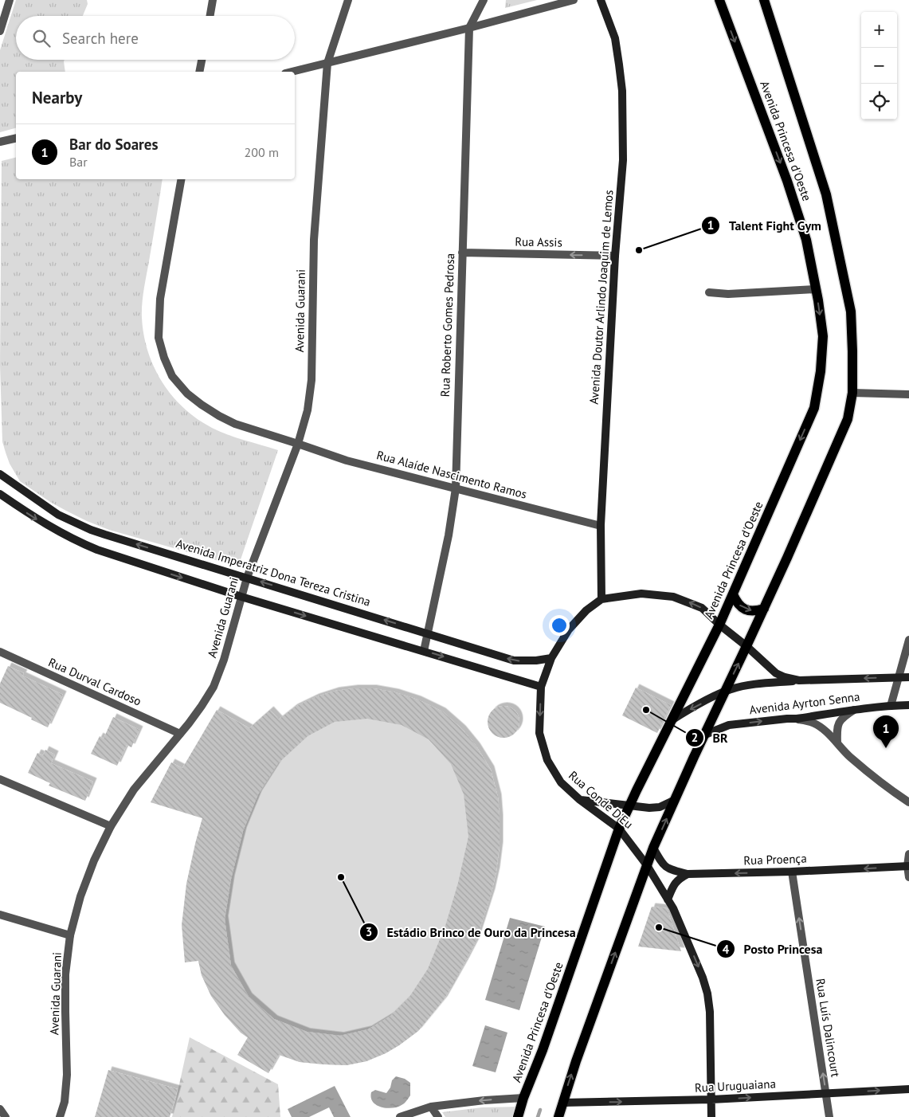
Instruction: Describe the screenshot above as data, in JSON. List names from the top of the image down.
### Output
{
  "streets": {
    "main road": [
      "Avenida Princesa d'Oeste",
      "Avenida Doutor Arlindo Joaquim de Lemos",
      "Avenida Imperatriz Dona Tereza Cristina",
      "Avenida Ayrton Senna",
      "Rua Conde D'Eu",
      "Rua Proença",
      "Rua Uruguaiana"
    ],
    "street": [
      "Rua Assis",
      "Avenida Guarani",
      "Rua Roberto Gomes Pedrosa",
      "Rua Alaíde Nascimento Ramos",
      "Rua Durval Cardoso",
      "Rua Luís Dalincourt"
    ]
  },
  "crossings": [
    ["Avenida Princesa d'Oeste", "Avenida Ayrton Senna"],
    ["Avenida Princesa d'Oeste", "Rua Conde D'Eu"],
    ["Avenida Princesa d'Oeste", "Rua Proença"],
    ["Avenida Princesa d'Oeste", "Rua Uruguaiana"],
    ["Rua Assis", "Avenida Doutor Arlindo Joaquim de Lemos"],
    ["Rua Assis", "Rua Roberto Gomes Pedrosa"],
    ["Avenida Doutor Arlindo Joaquim de Lemos", "Rua Alaíde Nascimento Ramos"],
    ["Avenida Doutor Arlindo Joaquim de Lemos", "Rua Conde D'Eu"],
    ["Avenida Guarani", "Rua Alaíde Nascimento Ramos"],
    ["Avenida Guarani", "Avenida Imperatriz Dona Tereza Cristina"],
    ["Avenida Guarani", "Rua Durval Cardoso"],
    ["Rua Roberto Gomes Pedrosa", "Rua Alaíde Nascimento Ramos"],
    ["Rua Roberto Gomes Pedrosa", "Avenida Imperatriz Dona Tereza Cristina"],
    ["Avenida Imperatriz Dona Tereza Cristina", "Rua Conde D'Eu"],
    ["Avenida Ayrton Senna", "Rua Conde D'Eu"],
    ["Rua Conde D'Eu", "Rua Uruguaiana"],
    ["Rua Proença", "Rua Luís Dalincourt"],
    ["Rua Luís Dalincourt", "Rua Uruguaiana"]
  ],
  "one_way": [
    "Rua Assis",
    "Rua Proença",
    "Rua Luís Dalincourt",
    "Rua Uruguaiana"
  ],
  "places": [
    "Talent Fight Gym",
    "BR",
    "Estádio Brinco de Ouro da Princesa",
    "Posto Princesa"
  ],
  "page": {
    "map_buttons": ["+", "−"],
    "search": "Search here",
    "heading": "Nearby",
    "list": [
      {
        "mark": "1",
        "name": "Bar do Soares",
        "note": "Bar",
        "value": "200 m"
      }
    ],
    "pins": "1"
  }
}
